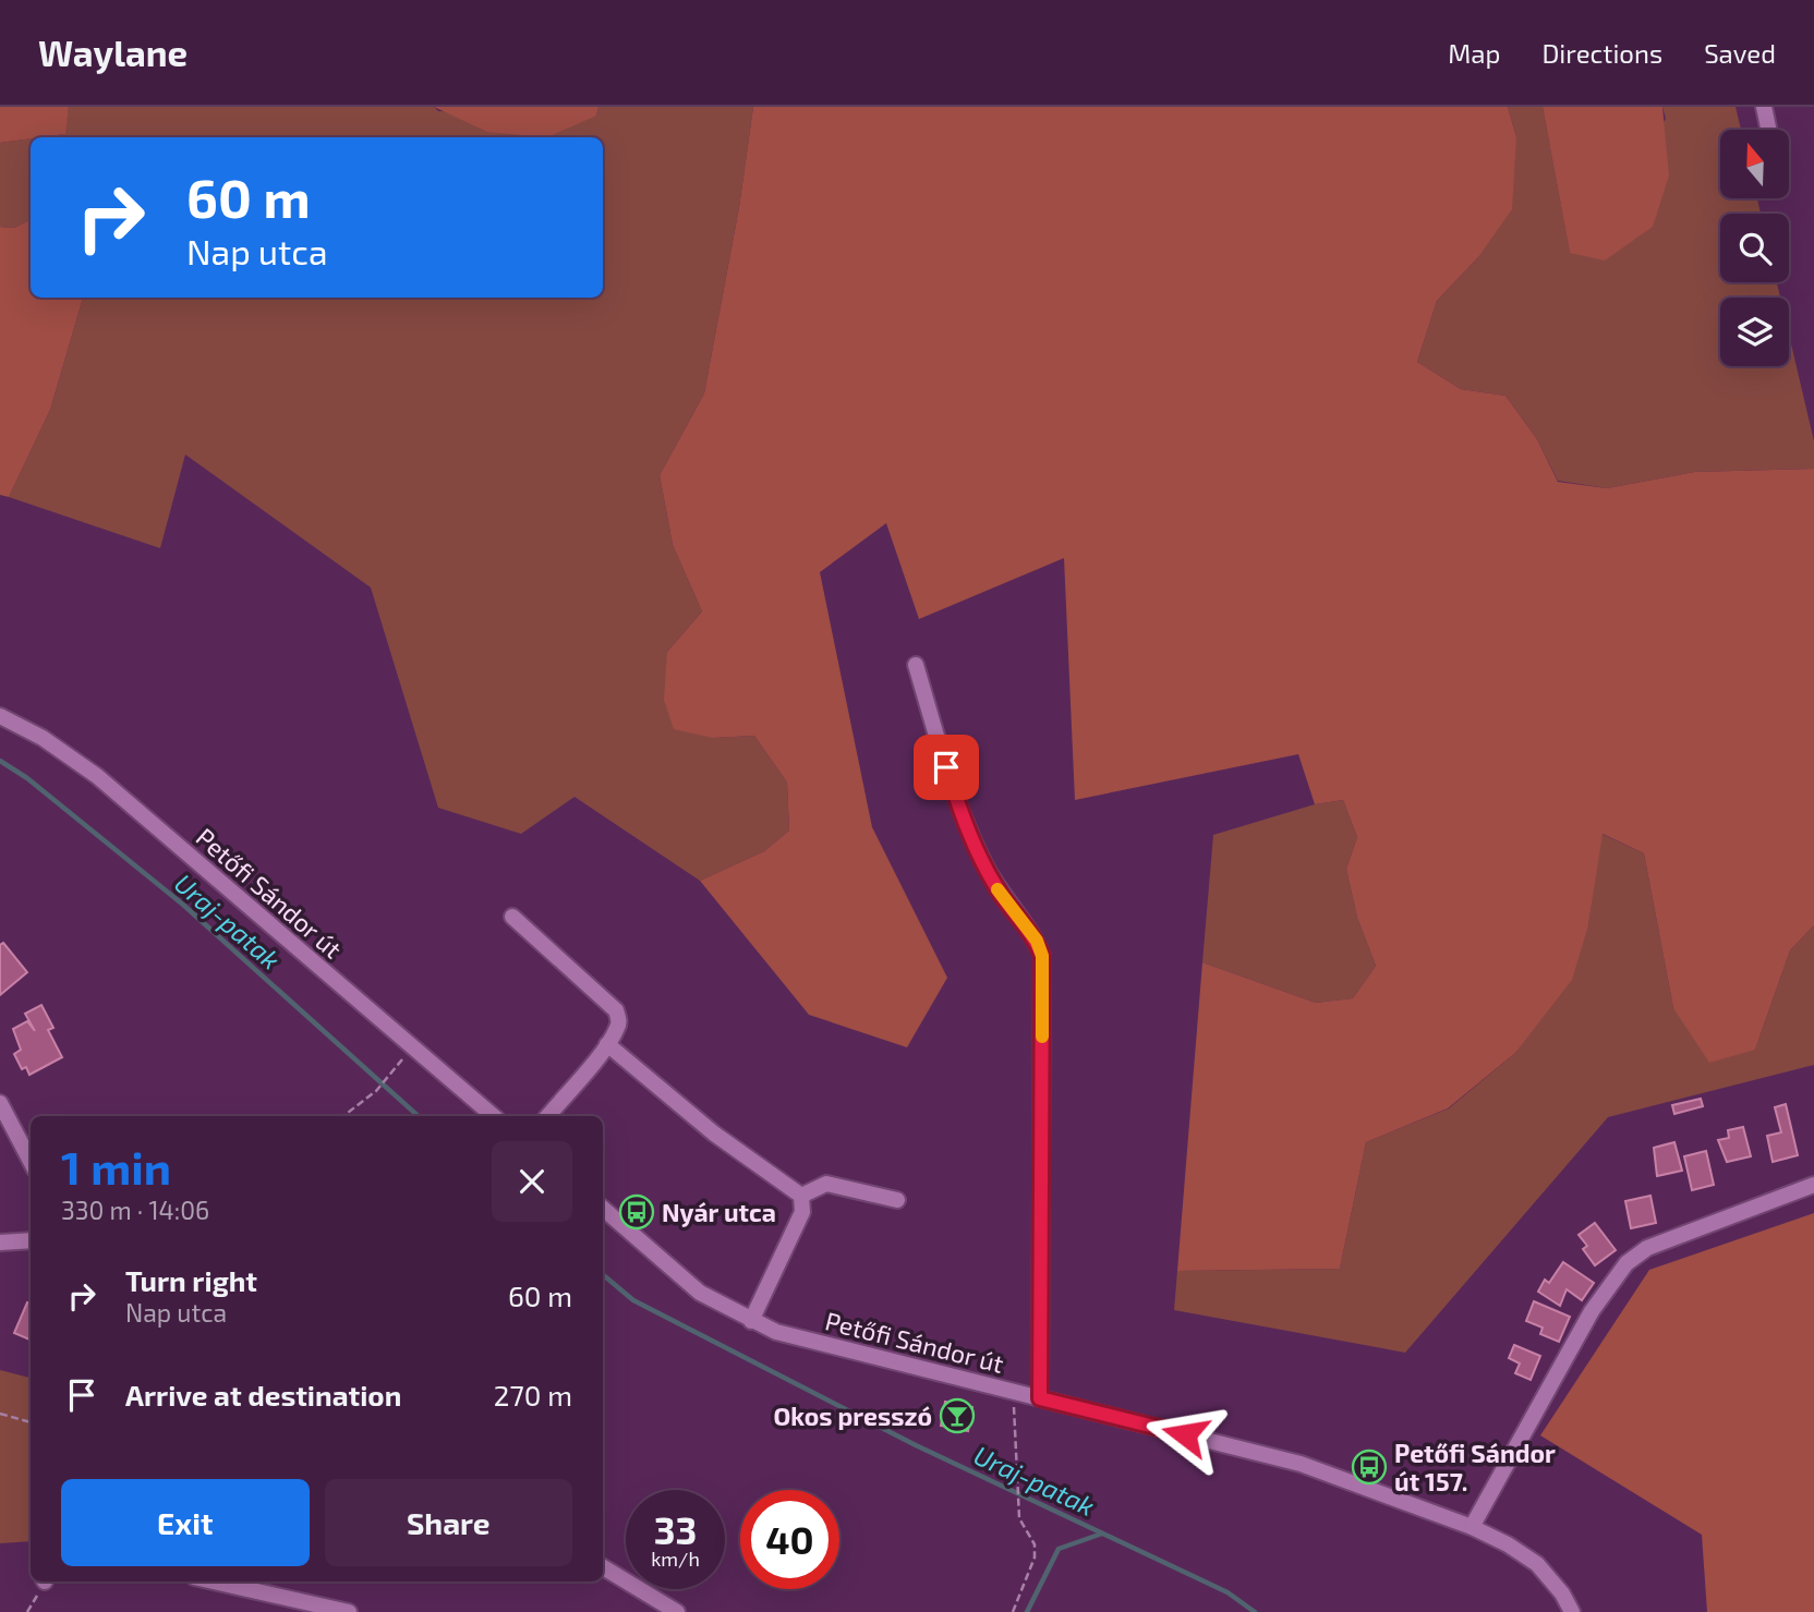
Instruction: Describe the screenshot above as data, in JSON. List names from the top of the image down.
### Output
{
  "streets": {
    "street": ["Petőfi Sándor út"]
  },
  "water": ["Uraj-patak"],
  "places": {
    "bus stop": ["Nyár utca", "Petőfi Sándor út 157."],
    "bar": ["Okos presszó"]
  },
  "north": "top",
  "page": {
    "header": "Waylane",
    "nav": ["Map", "Directions", "Saved"],
    "turn": ["60 m", "Nap utca"],
    "heading": ["1 min", "330 m · 14:06"],
    "list": [
      {
        "name": "Turn right",
        "note": "Nap utca",
        "value": "60 m"
      },
      {
        "name": "Arrive at destination",
        "value": "270 m"
      }
    ],
    "buttons": ["Exit", "Share"],
    "speed": "33 km/h",
    "limit": "40"
  }
}
